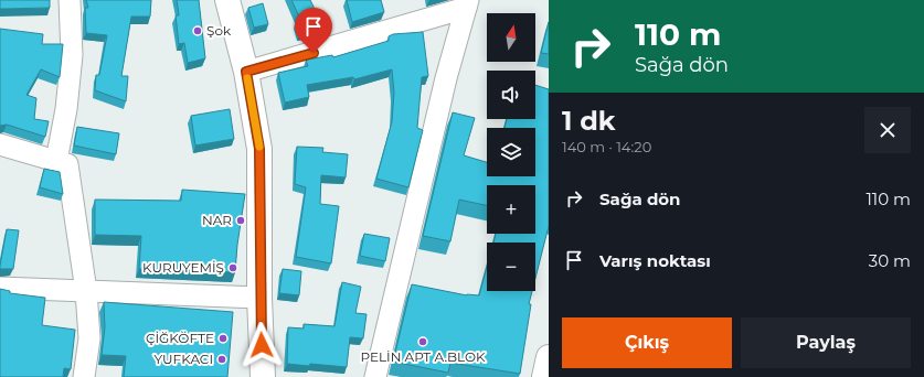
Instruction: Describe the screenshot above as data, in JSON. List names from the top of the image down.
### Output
{
  "places": [
    "Şok",
    "NAR",
    "KURUYEMİŞ",
    "ÇİĞKÖFTE",
    "PELİN APT A.BLOK",
    "YUFKACI"
  ],
  "north": "top",
  "page": {
    "turn": ["110 m", "Sağa dön"],
    "map_buttons": ["+", "−"],
    "heading": ["1 dk", "140 m · 14:20"],
    "list": [
      {
        "name": "Sağa dön",
        "value": "110 m"
      },
      {
        "name": "Varış noktası",
        "value": "30 m"
      }
    ],
    "buttons": ["Çıkış", "Paylaş"]
  }
}
